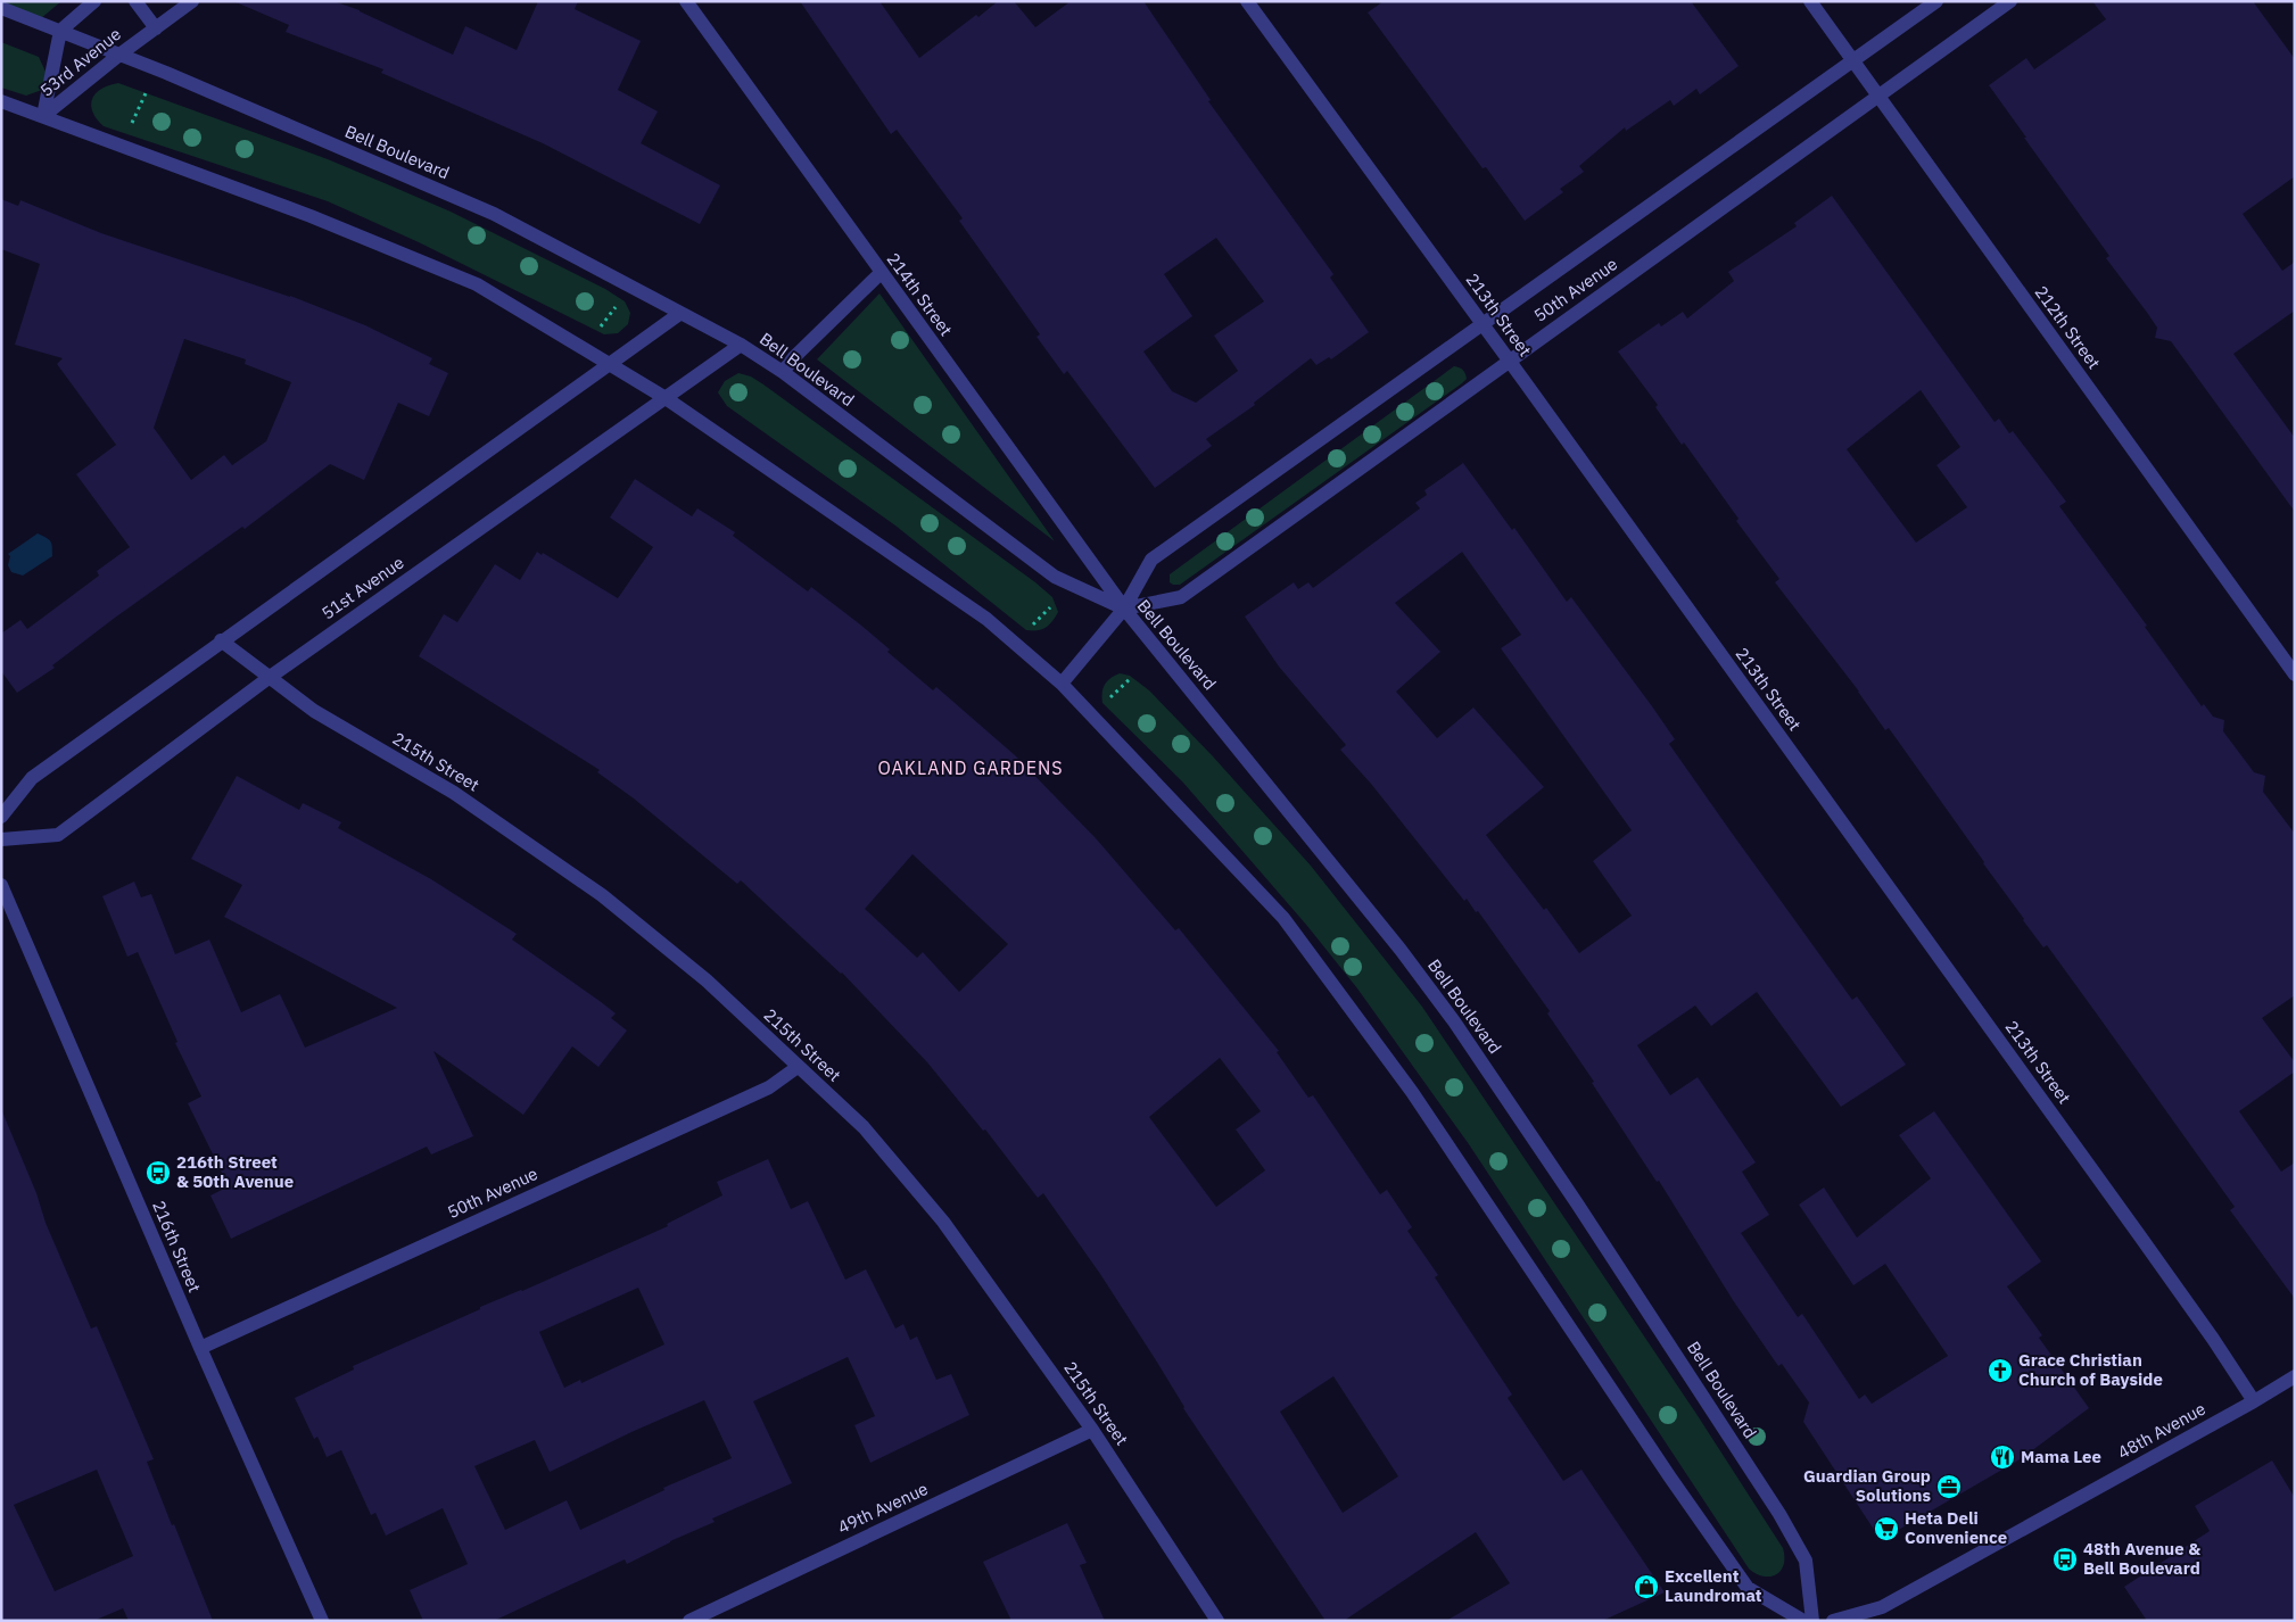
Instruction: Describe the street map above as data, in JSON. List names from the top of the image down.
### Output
{
  "streets": {
    "street": [
      "53rd Avenue",
      "Bell Boulevard",
      "50th Avenue",
      "214th Street",
      "213th Street",
      "212th Street",
      "51st Avenue",
      "215th Street",
      "216th Street",
      "48th Avenue",
      "49th Avenue"
    ]
  },
  "crossings": [
    ["53rd Avenue", "Bell Boulevard"],
    ["Bell Boulevard", "50th Avenue"],
    ["Bell Boulevard", "214th Street"],
    ["Bell Boulevard", "51st Avenue"],
    ["50th Avenue", "214th Street"],
    ["50th Avenue", "213th Street"],
    ["50th Avenue", "212th Street"],
    ["50th Avenue", "215th Street"],
    ["50th Avenue", "216th Street"],
    ["213th Street", "48th Avenue"],
    ["51st Avenue", "215th Street"],
    ["215th Street", "49th Avenue"]
  ],
  "districts": ["OAKLAND GARDENS"],
  "places": {
    "bus stop": ["216th Street & 50th Avenue", "48th Avenue & Bell Boulevard"],
    "church": ["Grace Christian Church of Bayside"],
    "restaurant": ["Mama Lee"],
    "office": ["Guardian Group Solutions"],
    "supermarket": ["Heta Deli Convenience"],
    "shop": ["Excellent Laundromat"]
  }
}
